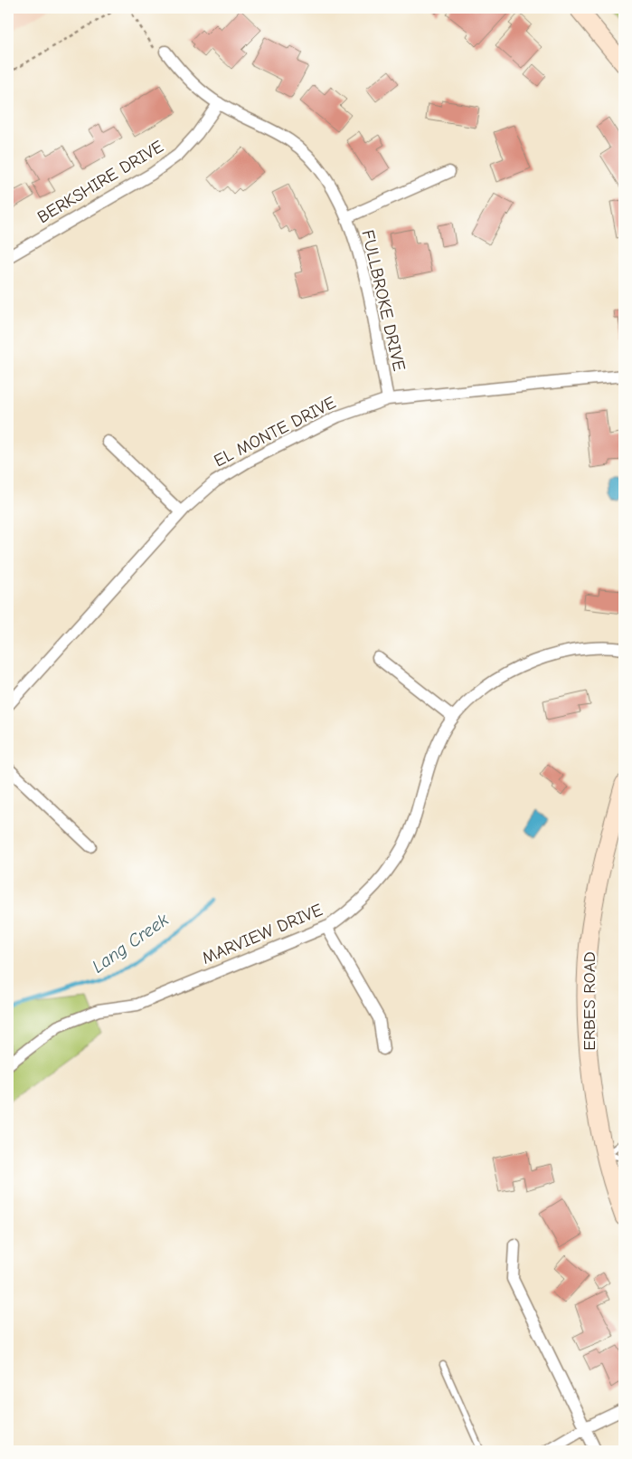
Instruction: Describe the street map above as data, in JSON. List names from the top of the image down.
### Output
{
  "streets": {
    "main road": ["ERBES ROAD"],
    "street": [
      "BERKSHIRE DRIVE",
      "FULLBROKE DRIVE",
      "EL MONTE DRIVE",
      "MARVIEW DRIVE"
    ]
  },
  "crossings": [
    ["BERKSHIRE DRIVE", "FULLBROKE DRIVE"],
    ["FULLBROKE DRIVE", "EL MONTE DRIVE"]
  ],
  "water": ["Lang Creek"]
}
